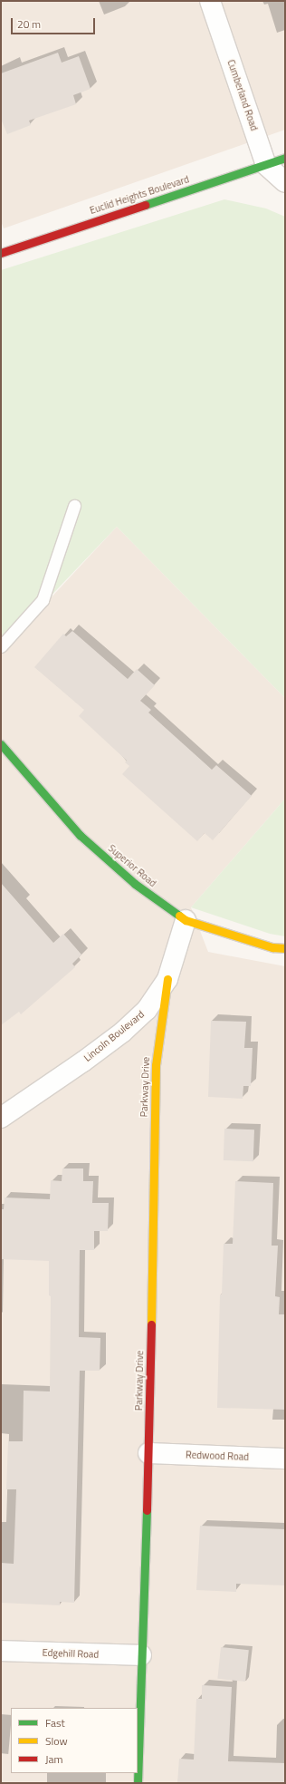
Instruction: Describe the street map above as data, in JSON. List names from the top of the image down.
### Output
{
  "streets": {
    "street": [
      "Cumberland Road",
      "Euclid Heights Boulevard",
      "Superior Road",
      "Lincoln Boulevard",
      "Parkway Drive",
      "Redwood Road",
      "Edgehill Road"
    ]
  },
  "crossings": [
    ["Cumberland Road", "Euclid Heights Boulevard"],
    ["Superior Road", "Lincoln Boulevard"],
    ["Lincoln Boulevard", "Parkway Drive"],
    ["Parkway Drive", "Redwood Road"],
    ["Parkway Drive", "Edgehill Road"]
  ],
  "legend": ["Fast", "Slow", "Jam"],
  "scale_bar": "20 m"
}
